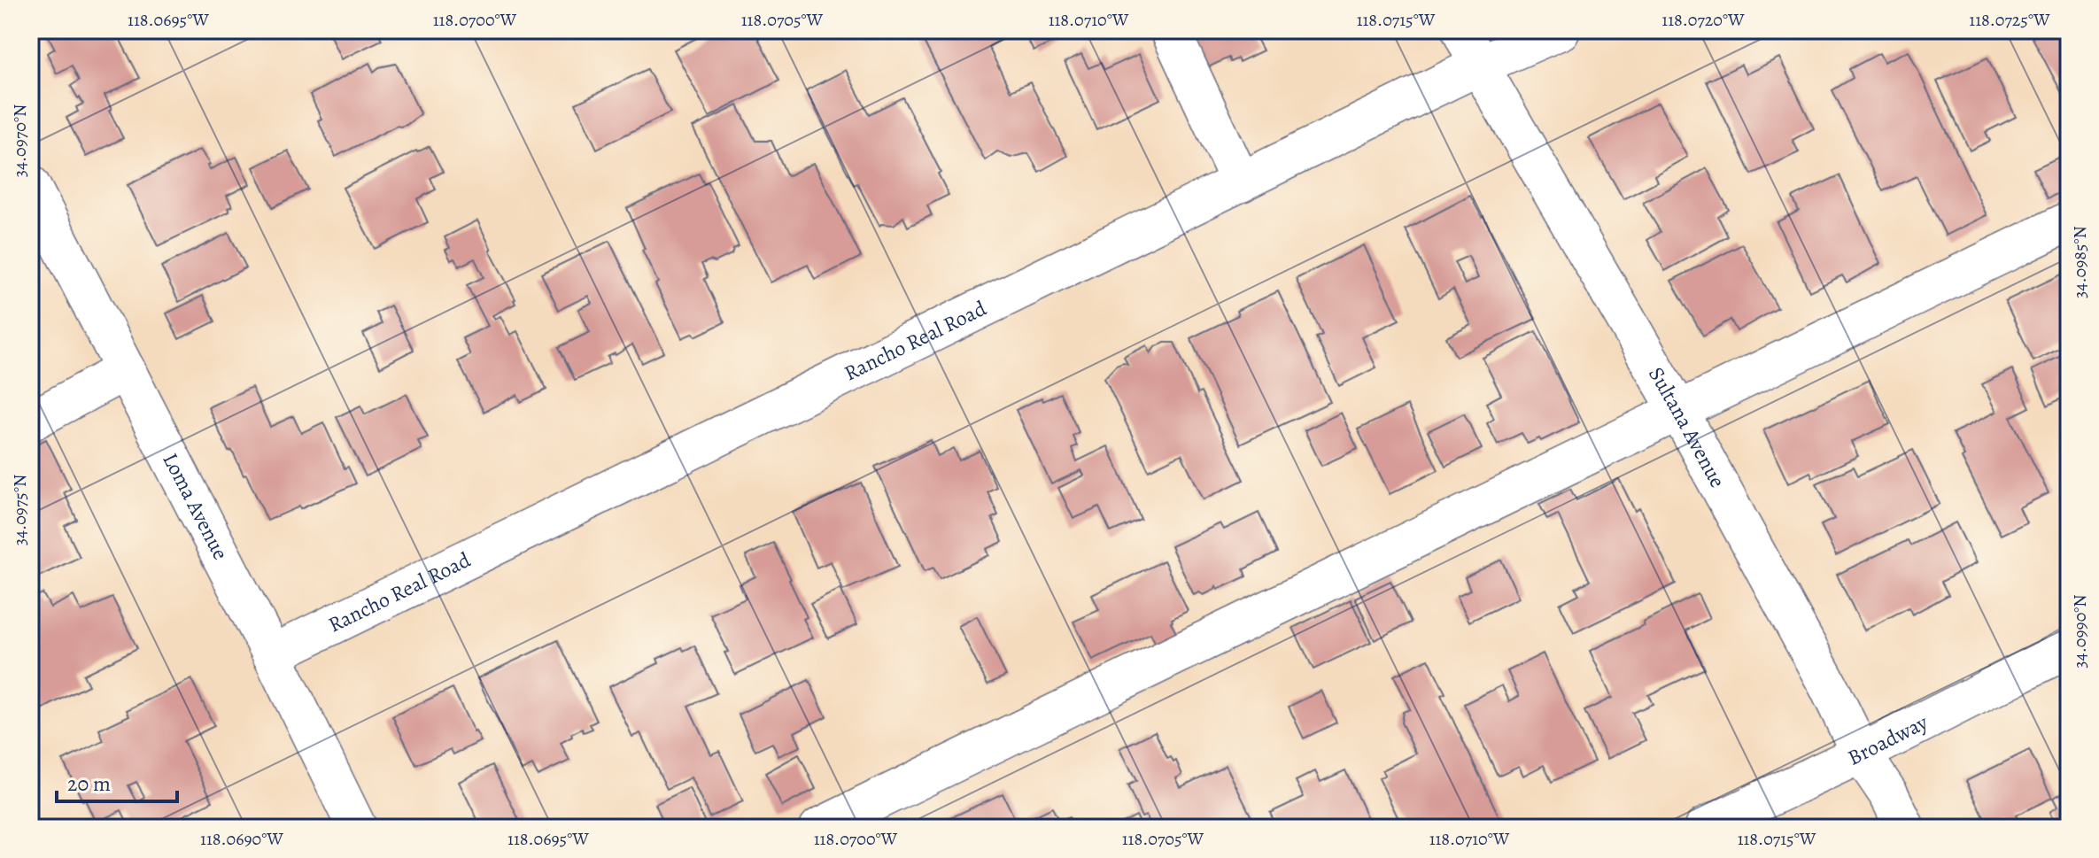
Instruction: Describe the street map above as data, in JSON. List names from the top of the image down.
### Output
{
  "streets": {
    "street": [
      "Rancho Real Road",
      "Sultana Avenue",
      "Loma Avenue",
      "Broadway"
    ]
  },
  "crossings": [
    ["Rancho Real Road", "Sultana Avenue"],
    ["Rancho Real Road", "Loma Avenue"],
    ["Sultana Avenue", "Broadway"]
  ],
  "scale_bar": "20 m",
  "coordinates": [
    "118.0695°W",
    "118.0700°W",
    "118.0705°W",
    "118.0710°W",
    "118.0715°W",
    "118.0720°W",
    "118.0725°W",
    "34.0970°N",
    "34.0985°N",
    "34.0975°N",
    "34.0990°N",
    "118.0690°W"
  ]
}
